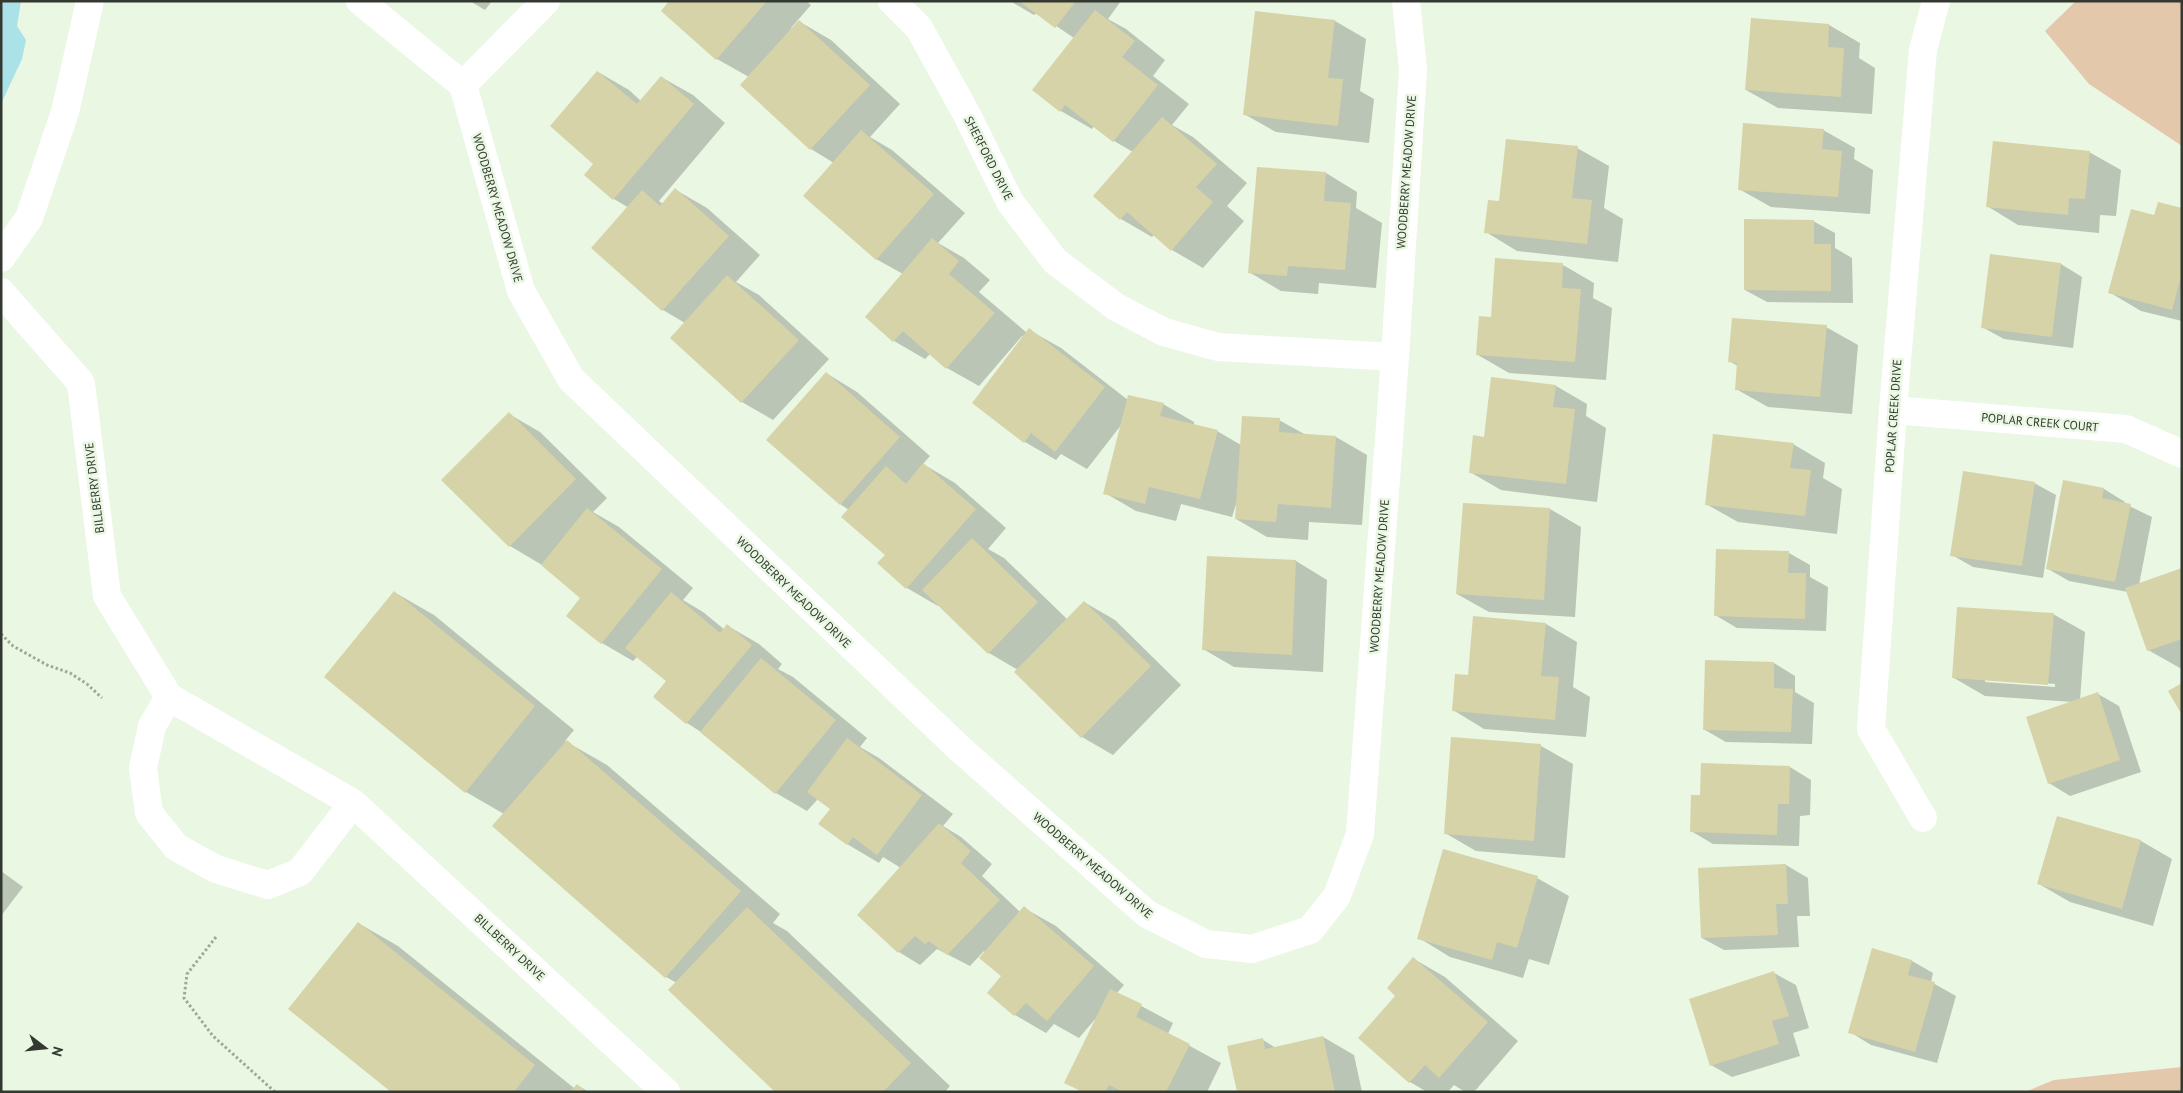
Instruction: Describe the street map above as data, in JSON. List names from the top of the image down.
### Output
{
  "streets": {
    "street": [
      "SHERFORD DRIVE",
      "WOODBERRY MEADOW DRIVE",
      "POPLAR CREEK DRIVE",
      "POPLAR CREEK COURT",
      "BILLBERRY DRIVE"
    ]
  },
  "crossings": [
    ["SHERFORD DRIVE", "WOODBERRY MEADOW DRIVE"],
    ["POPLAR CREEK DRIVE", "POPLAR CREEK COURT"]
  ],
  "north": "right"
}
